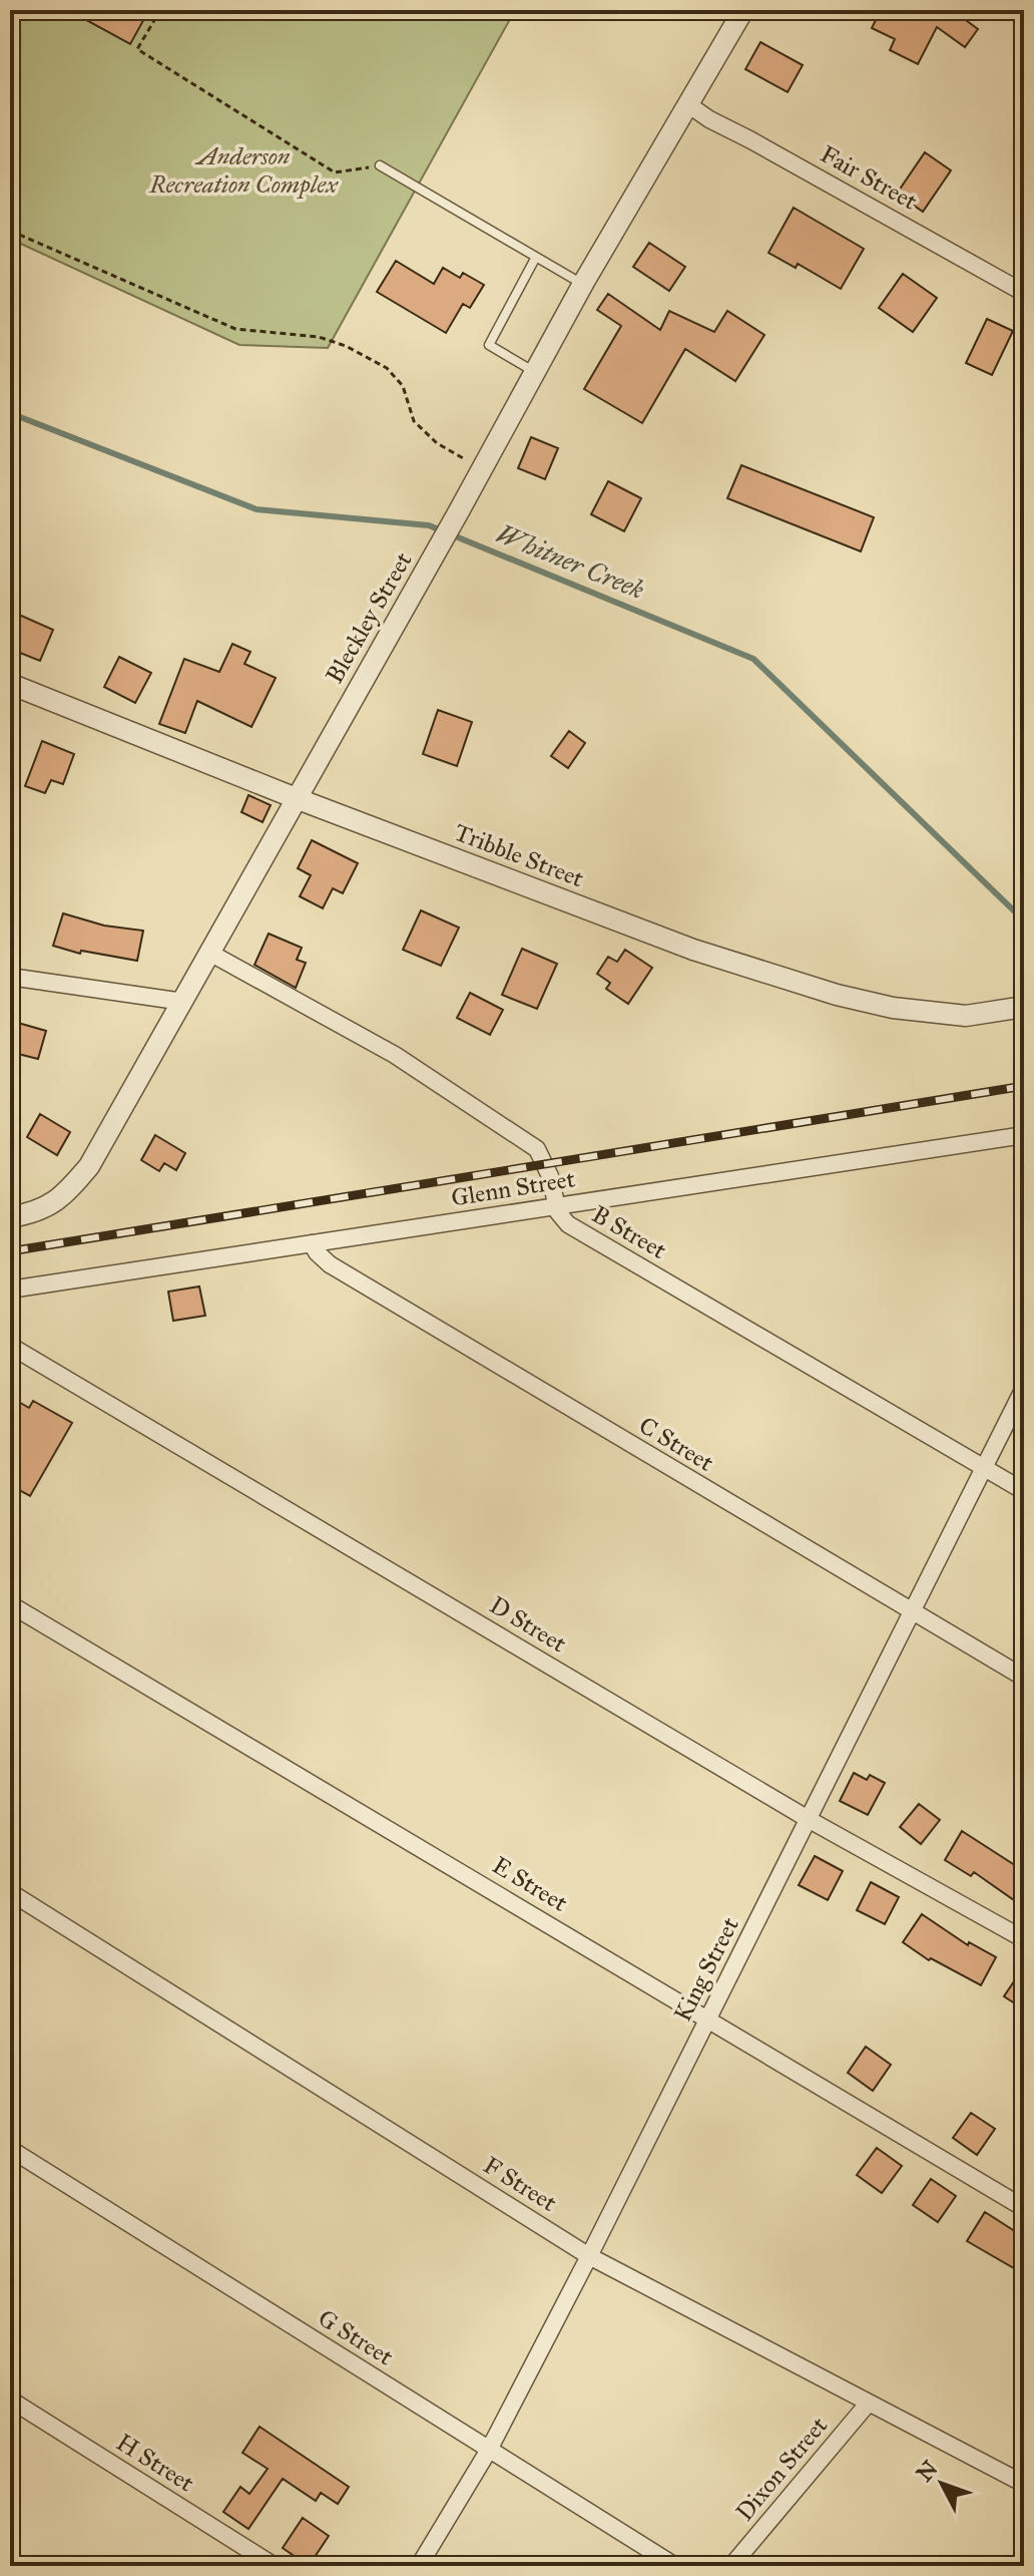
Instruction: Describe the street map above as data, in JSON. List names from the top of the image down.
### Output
{
  "streets": {
    "street": [
      "Fair Street",
      "Bleckley Street",
      "Tribble Street",
      "Glenn Street",
      "B Street",
      "C Street",
      "D Street",
      "E Street",
      "King Street",
      "F Street",
      "G Street",
      "H Street",
      "Dixon Street"
    ]
  },
  "crossings": [
    ["Fair Street", "Bleckley Street"],
    ["Bleckley Street", "Tribble Street"],
    ["Glenn Street", "B Street"],
    ["Glenn Street", "C Street"],
    ["B Street", "King Street"],
    ["C Street", "King Street"],
    ["D Street", "King Street"],
    ["E Street", "King Street"],
    ["King Street", "F Street"],
    ["King Street", "G Street"],
    ["F Street", "Dixon Street"]
  ],
  "water": ["Whitner Creek"],
  "parks": ["Anderson Recreation Complex"],
  "north": "top left"
}
